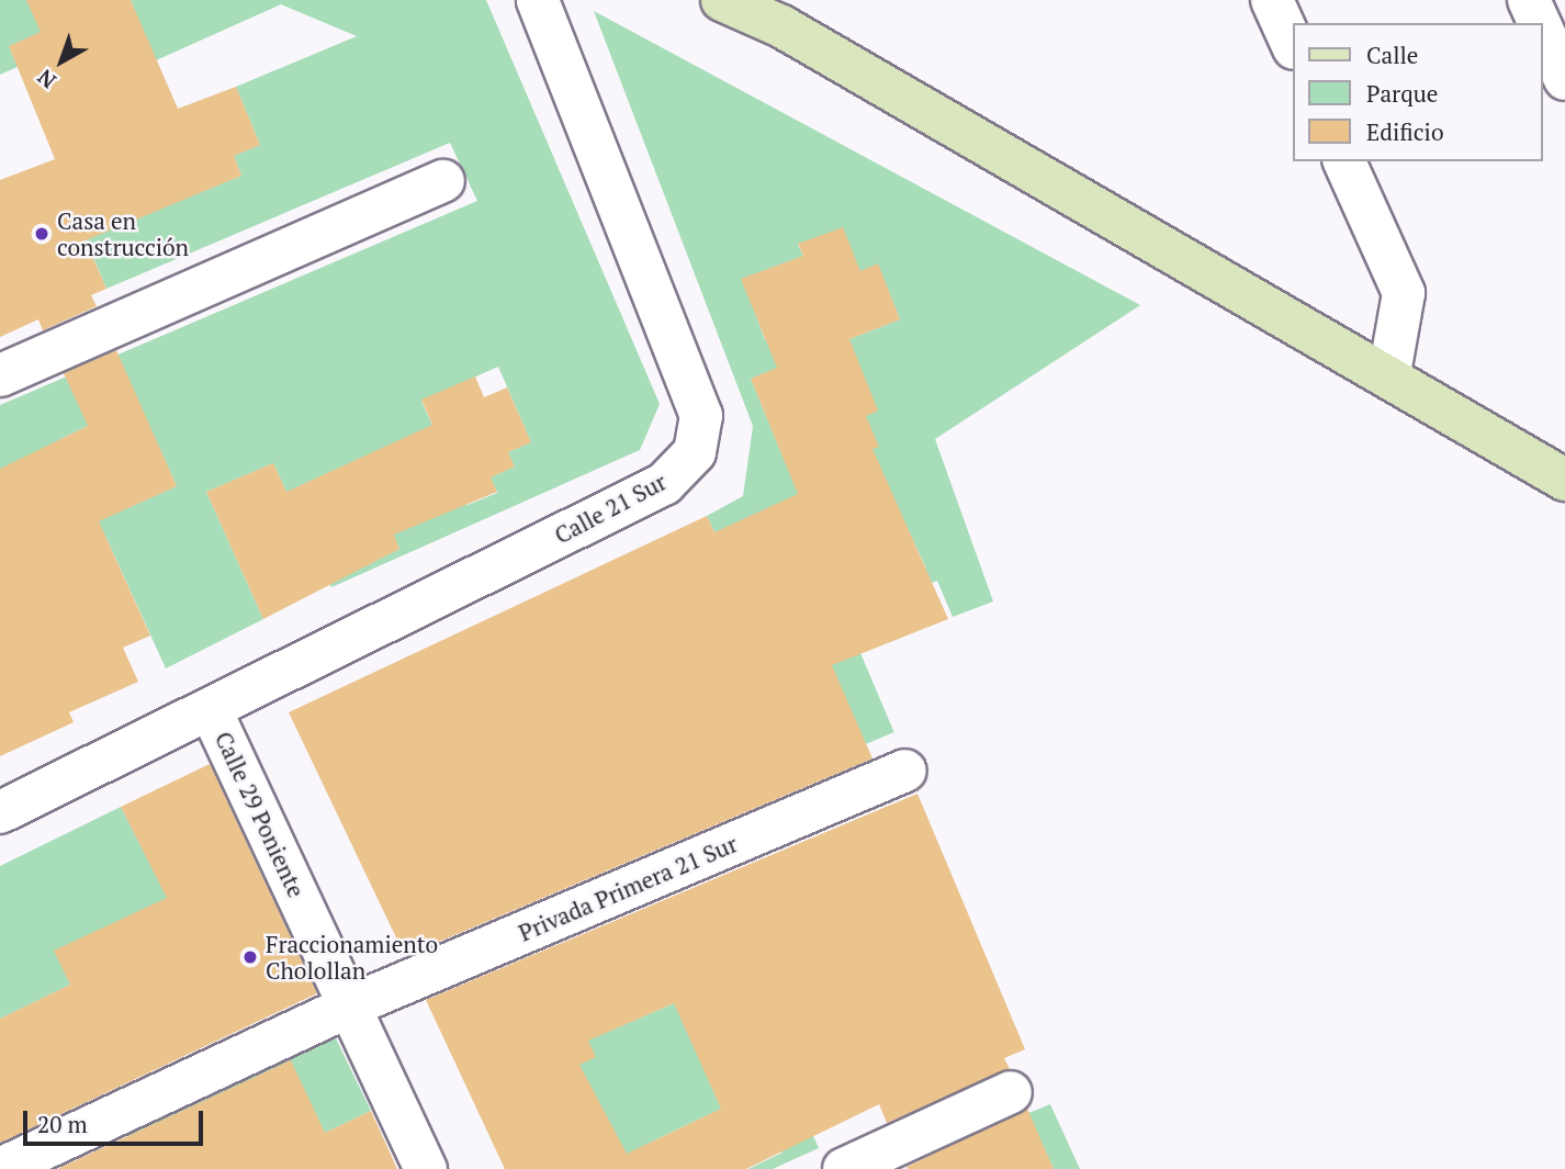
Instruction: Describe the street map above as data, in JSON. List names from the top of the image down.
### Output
{
  "streets": {
    "street": ["Calle 21 Sur", "Calle 29 Poniente", "Privada Primera 21 Sur"]
  },
  "crossings": [
    ["Calle 21 Sur", "Calle 29 Poniente"],
    ["Calle 29 Poniente", "Privada Primera 21 Sur"]
  ],
  "places": ["Casa en construcción", "Fraccionamiento Cholollan"],
  "legend": ["Calle", "Parque", "Edificio"],
  "scale_bar": "20 m",
  "north": "bottom left"
}
